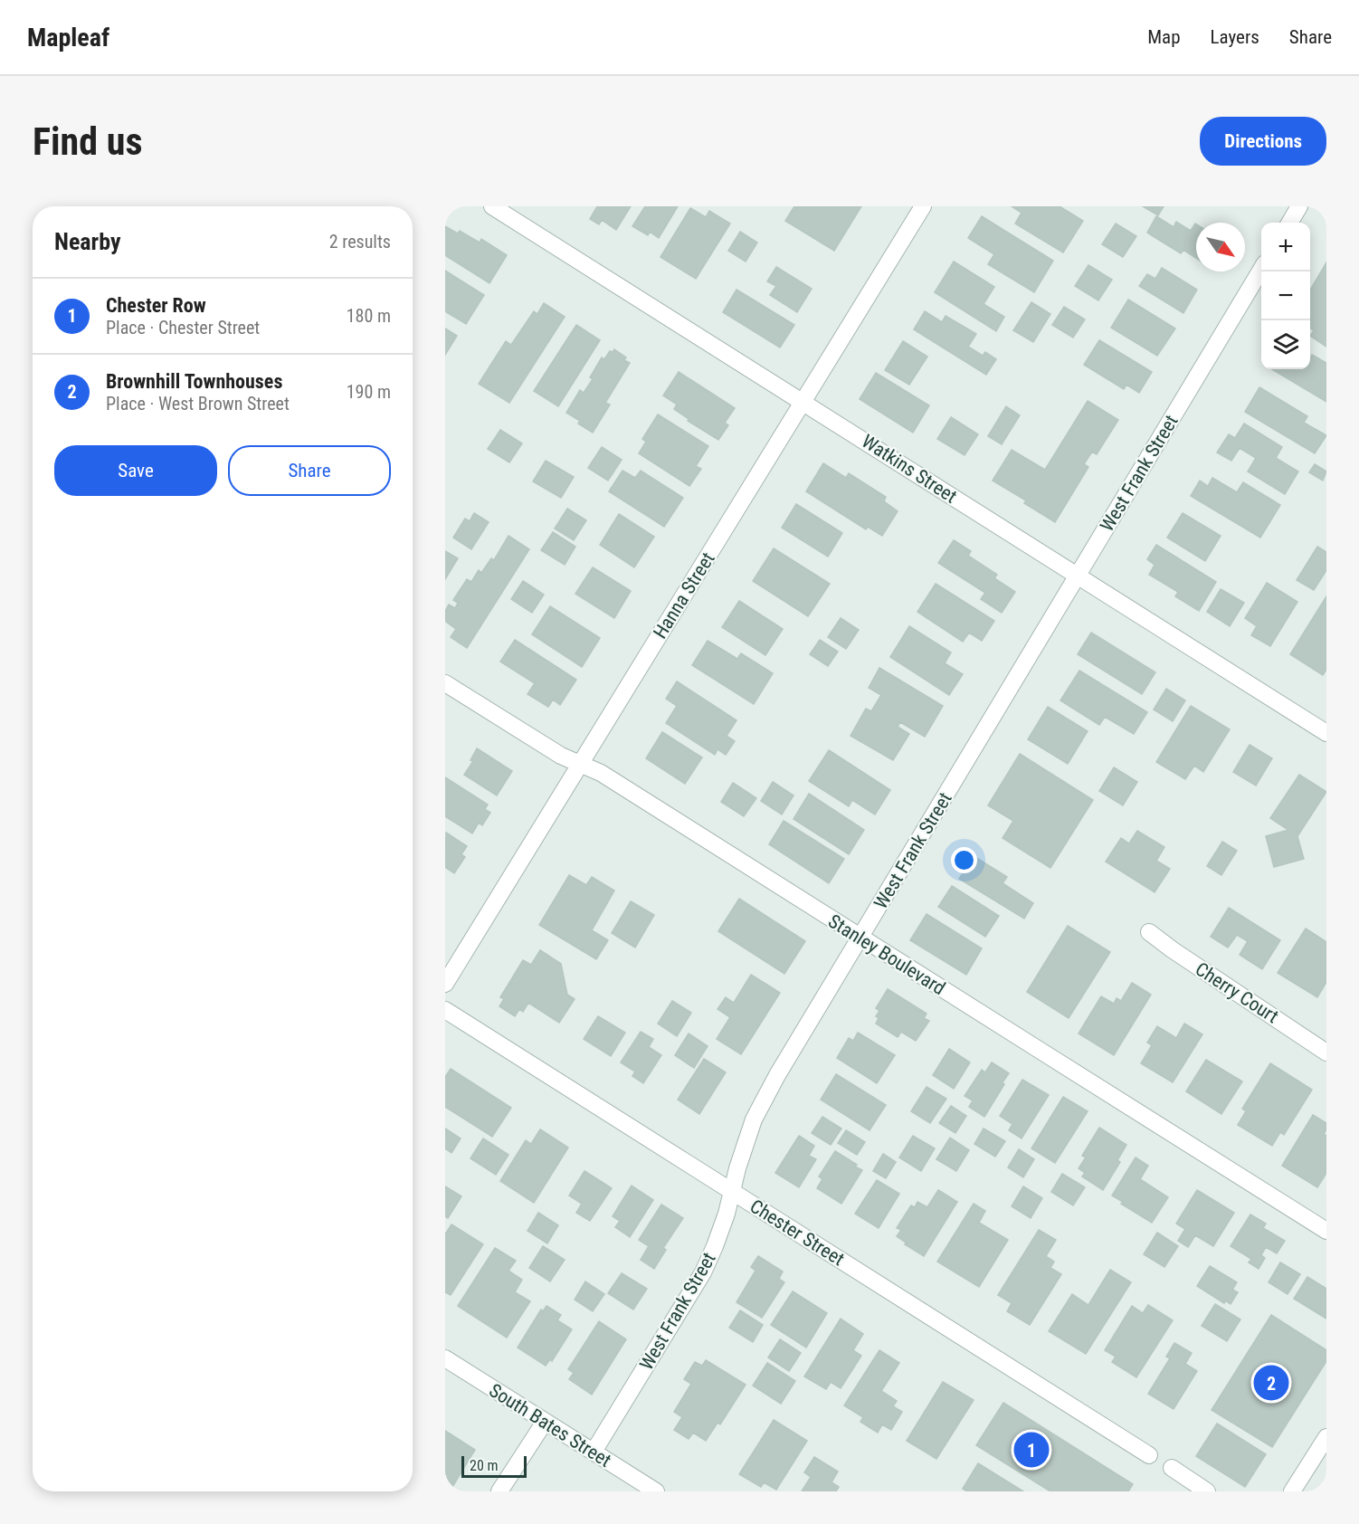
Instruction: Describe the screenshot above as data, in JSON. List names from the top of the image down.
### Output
{
  "streets": {
    "street": [
      "Watkins Street",
      "West Frank Street",
      "Hanna Street",
      "Stanley Boulevard",
      "Cherry Court",
      "Chester Street",
      "South Bates Street"
    ]
  },
  "crossings": [
    ["Watkins Street", "West Frank Street"],
    ["Watkins Street", "Hanna Street"],
    ["West Frank Street", "Stanley Boulevard"],
    ["West Frank Street", "Chester Street"],
    ["West Frank Street", "South Bates Street"],
    ["Hanna Street", "Stanley Boulevard"]
  ],
  "scale_bar": "20 m",
  "north": "bottom right",
  "page": {
    "header": "Mapleaf",
    "nav": ["Map", "Layers", "Share"],
    "buttons": [
      "Directions",
      ["Save", "Share"]
    ],
    "title": "Find us",
    "heading": ["Nearby", "2 results"],
    "map_buttons": ["+", "−"],
    "list": [
      {
        "mark": "1",
        "name": "Chester Row",
        "note": "Place · Chester Street",
        "value": "180 m"
      },
      {
        "mark": "2",
        "name": "Brownhill Townhouses",
        "note": "Place · West Brown Street",
        "value": "190 m"
      }
    ],
    "pins": ["2", "1"],
    "scale": "20 m"
  }
}
